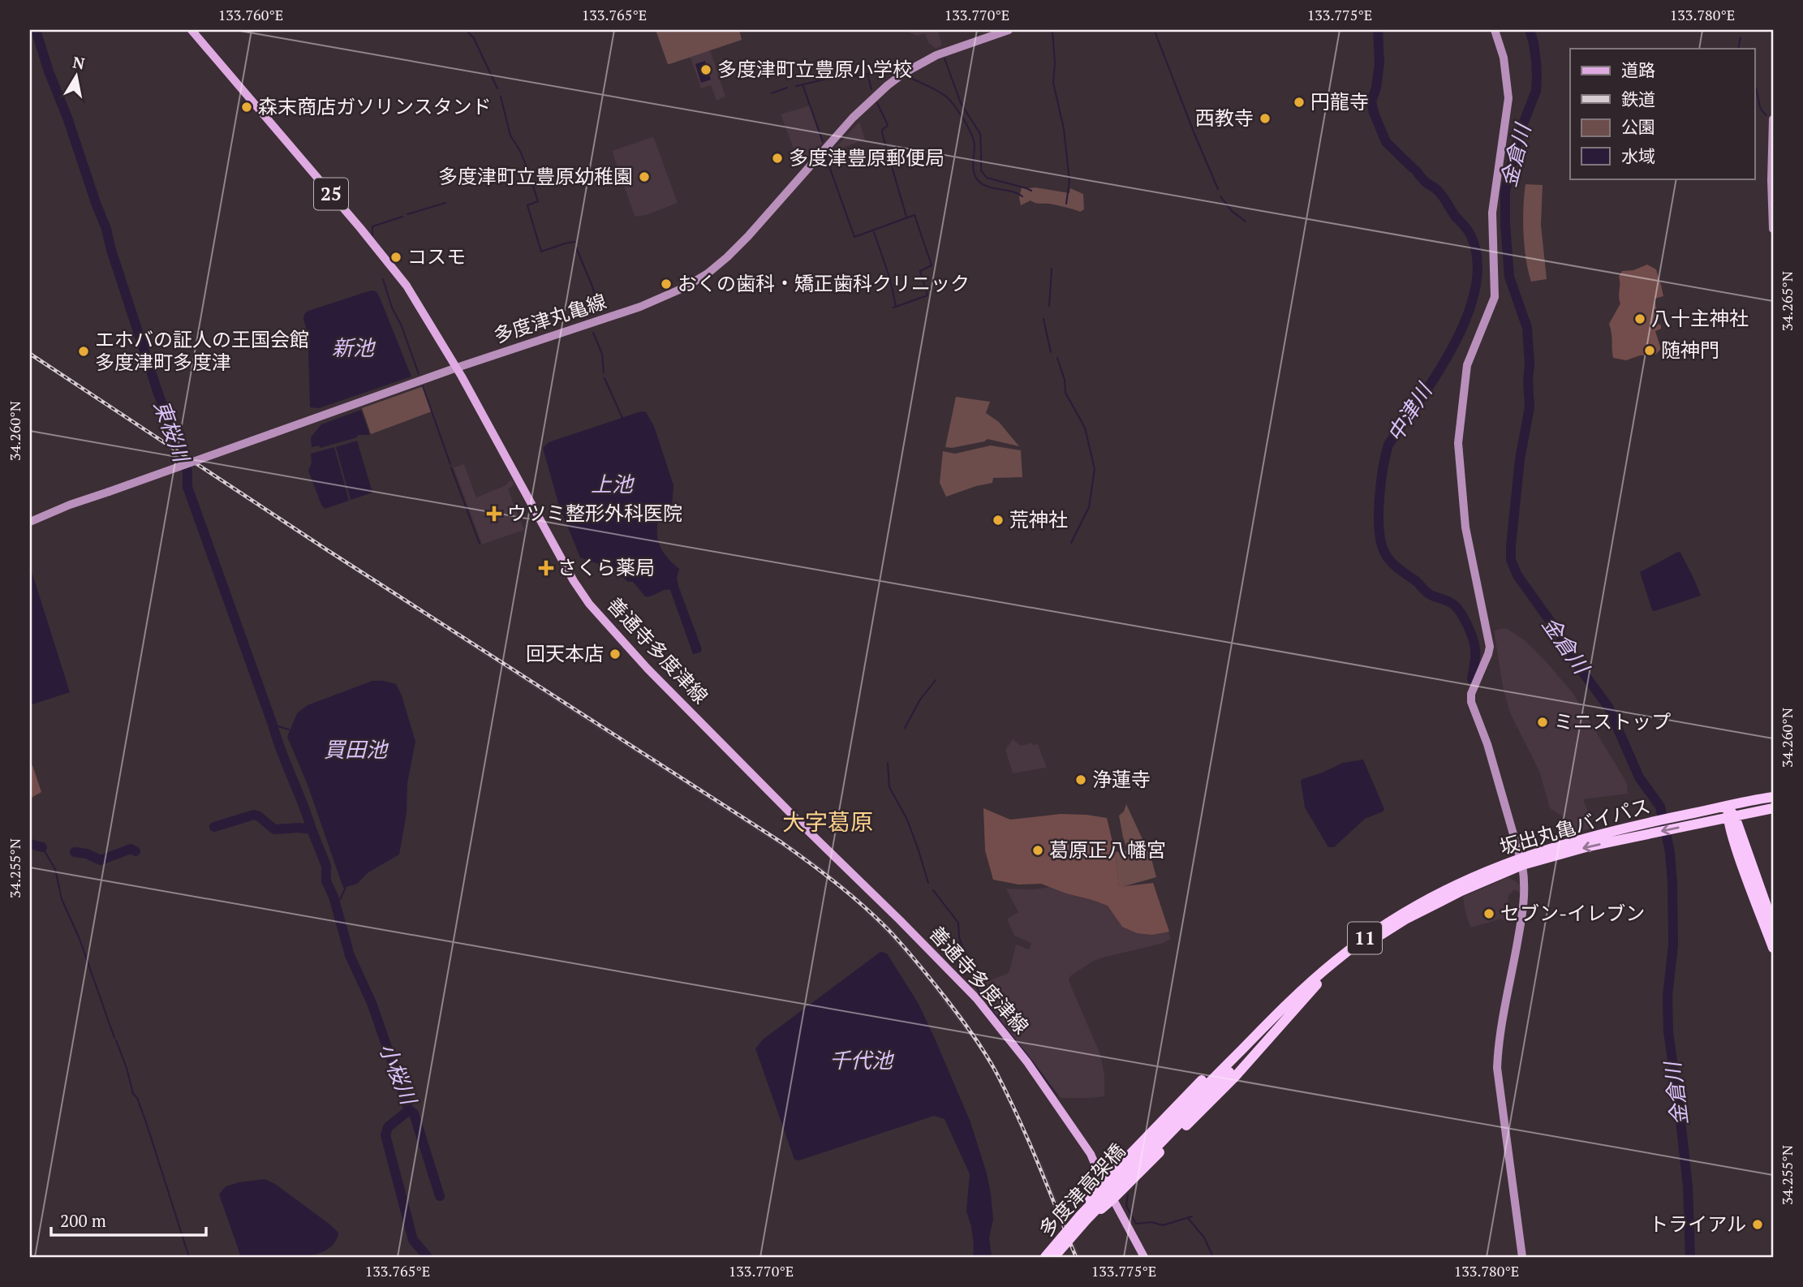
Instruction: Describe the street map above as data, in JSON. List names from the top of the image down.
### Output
{
  "streets": {
    "highway": ["坂出丸亀バイパス", "11", "多度津高架橋"],
    "main road": ["25", "善通寺多度津線"],
    "street": ["多度津丸亀線"]
  },
  "crossings": [
    ["多度津丸亀線", "善通寺多度津線"],
    ["坂出丸亀バイパス", "多度津高架橋"]
  ],
  "districts": ["大字葛原"],
  "water": [
    "金倉川",
    "新池",
    "中津川",
    "東桜川",
    "上池",
    "買田池",
    "千代池",
    "小桜川"
  ],
  "places": {
    "other": [
      "多度津町立豊原小学校",
      "円龍寺",
      "森末商店ガソリンスタンド",
      "西教寺",
      "多度津豊原郵便局",
      "多度津町立豊原幼稚園",
      "コスモ",
      "おくの歯科・矯正歯科クリニック",
      "八十主神社",
      "随神門",
      "エホバの証人の王国会館 多度津町多度津",
      "荒神社",
      "回天本店",
      "ミニストップ",
      "浄蓮寺",
      "葛原正八幡宮",
      "セブン-イレブン",
      "トライアル"
    ],
    "health": ["ウツミ整形外科医院", "さくら薬局"]
  },
  "legend": [
    "道路",
    "鉄道",
    "公園",
    "水域"
  ],
  "scale_bar": "200 m",
  "north": "top",
  "coordinates": [
    "133.760°E",
    "133.765°E",
    "133.770°E",
    "133.775°E",
    "133.780°E",
    "34.265°N",
    "34.260°N",
    "34.255°N"
  ]
}
